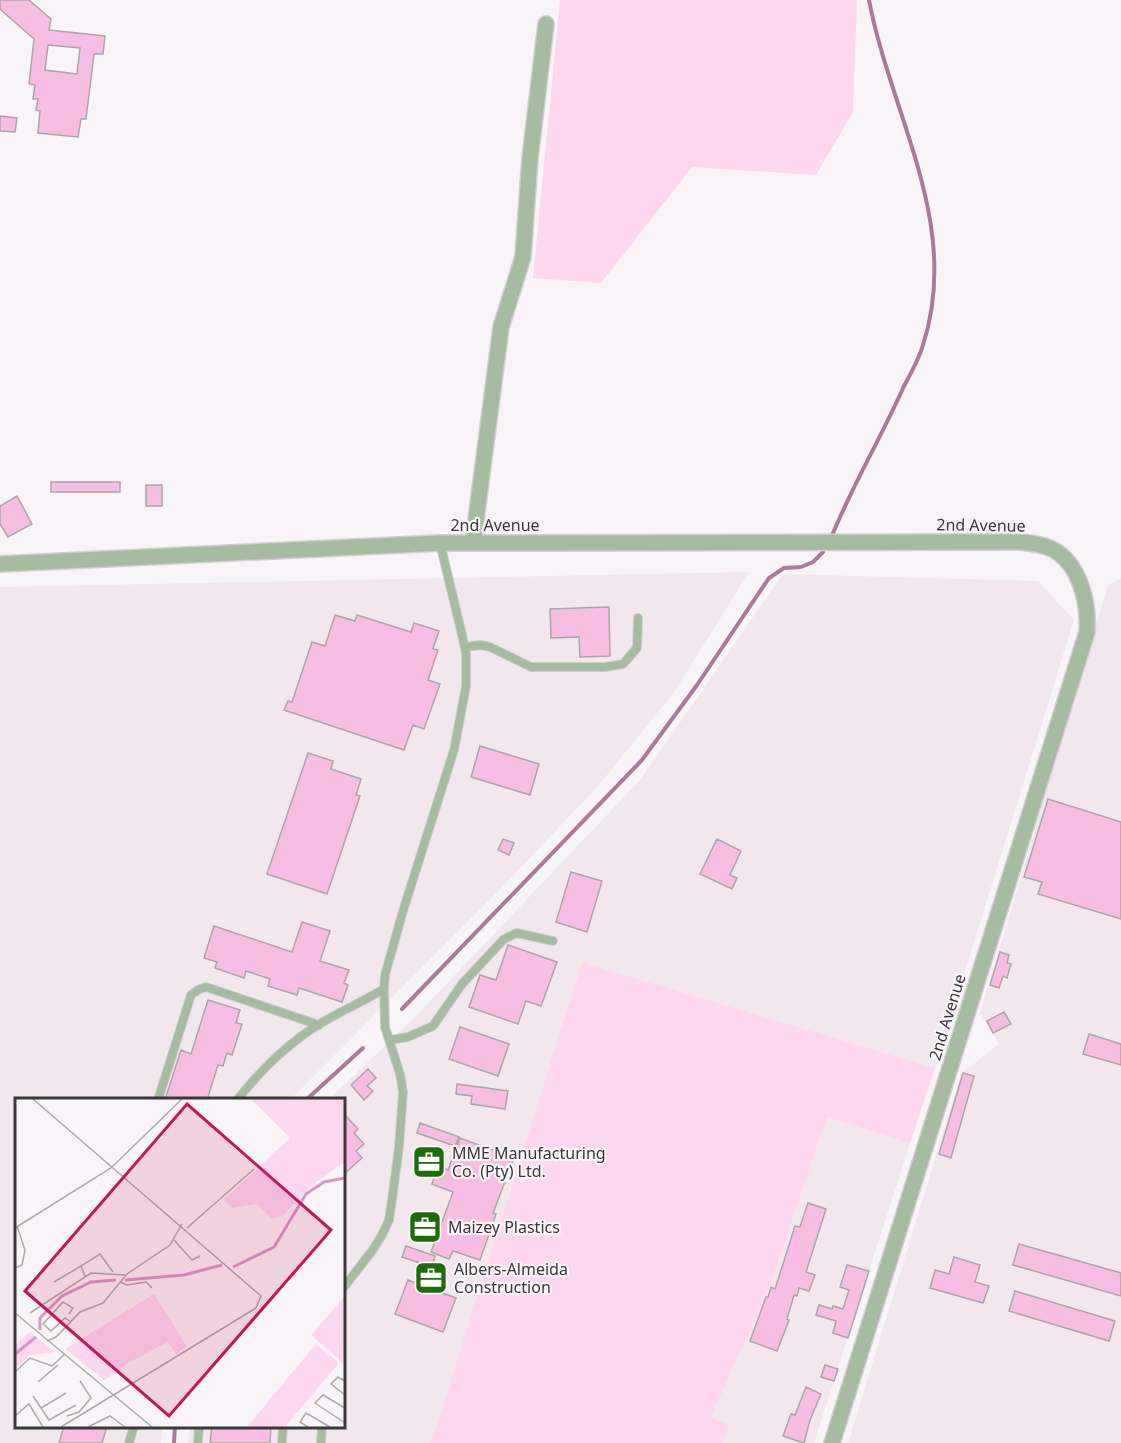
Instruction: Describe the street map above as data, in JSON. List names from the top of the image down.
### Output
{
  "streets": {
    "street": ["2nd Avenue"]
  },
  "places": {
    "office": ["MME Manufacturing Co. (Pty) Ltd.", "Maizey Plastics", "Albers-Almeida Construction"]
  }
}
